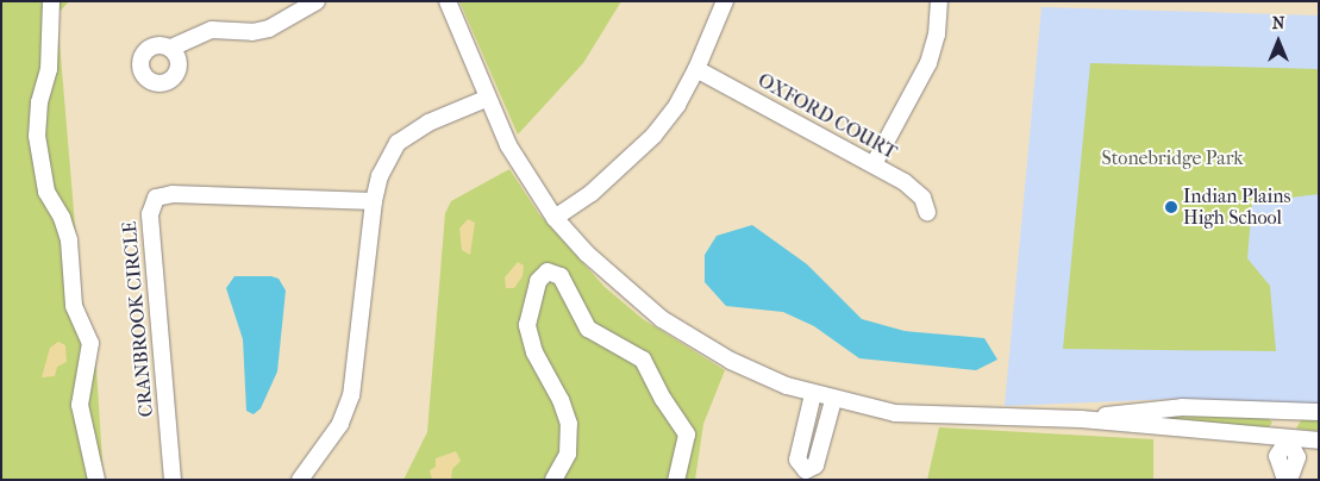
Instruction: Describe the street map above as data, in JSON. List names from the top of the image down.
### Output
{
  "streets": {
    "street": ["OXFORD COURT", "CRANBROOK CIRCLE"]
  },
  "parks": ["Stonebridge Park"],
  "places": ["Indian Plains High School"],
  "north": "top"
}
